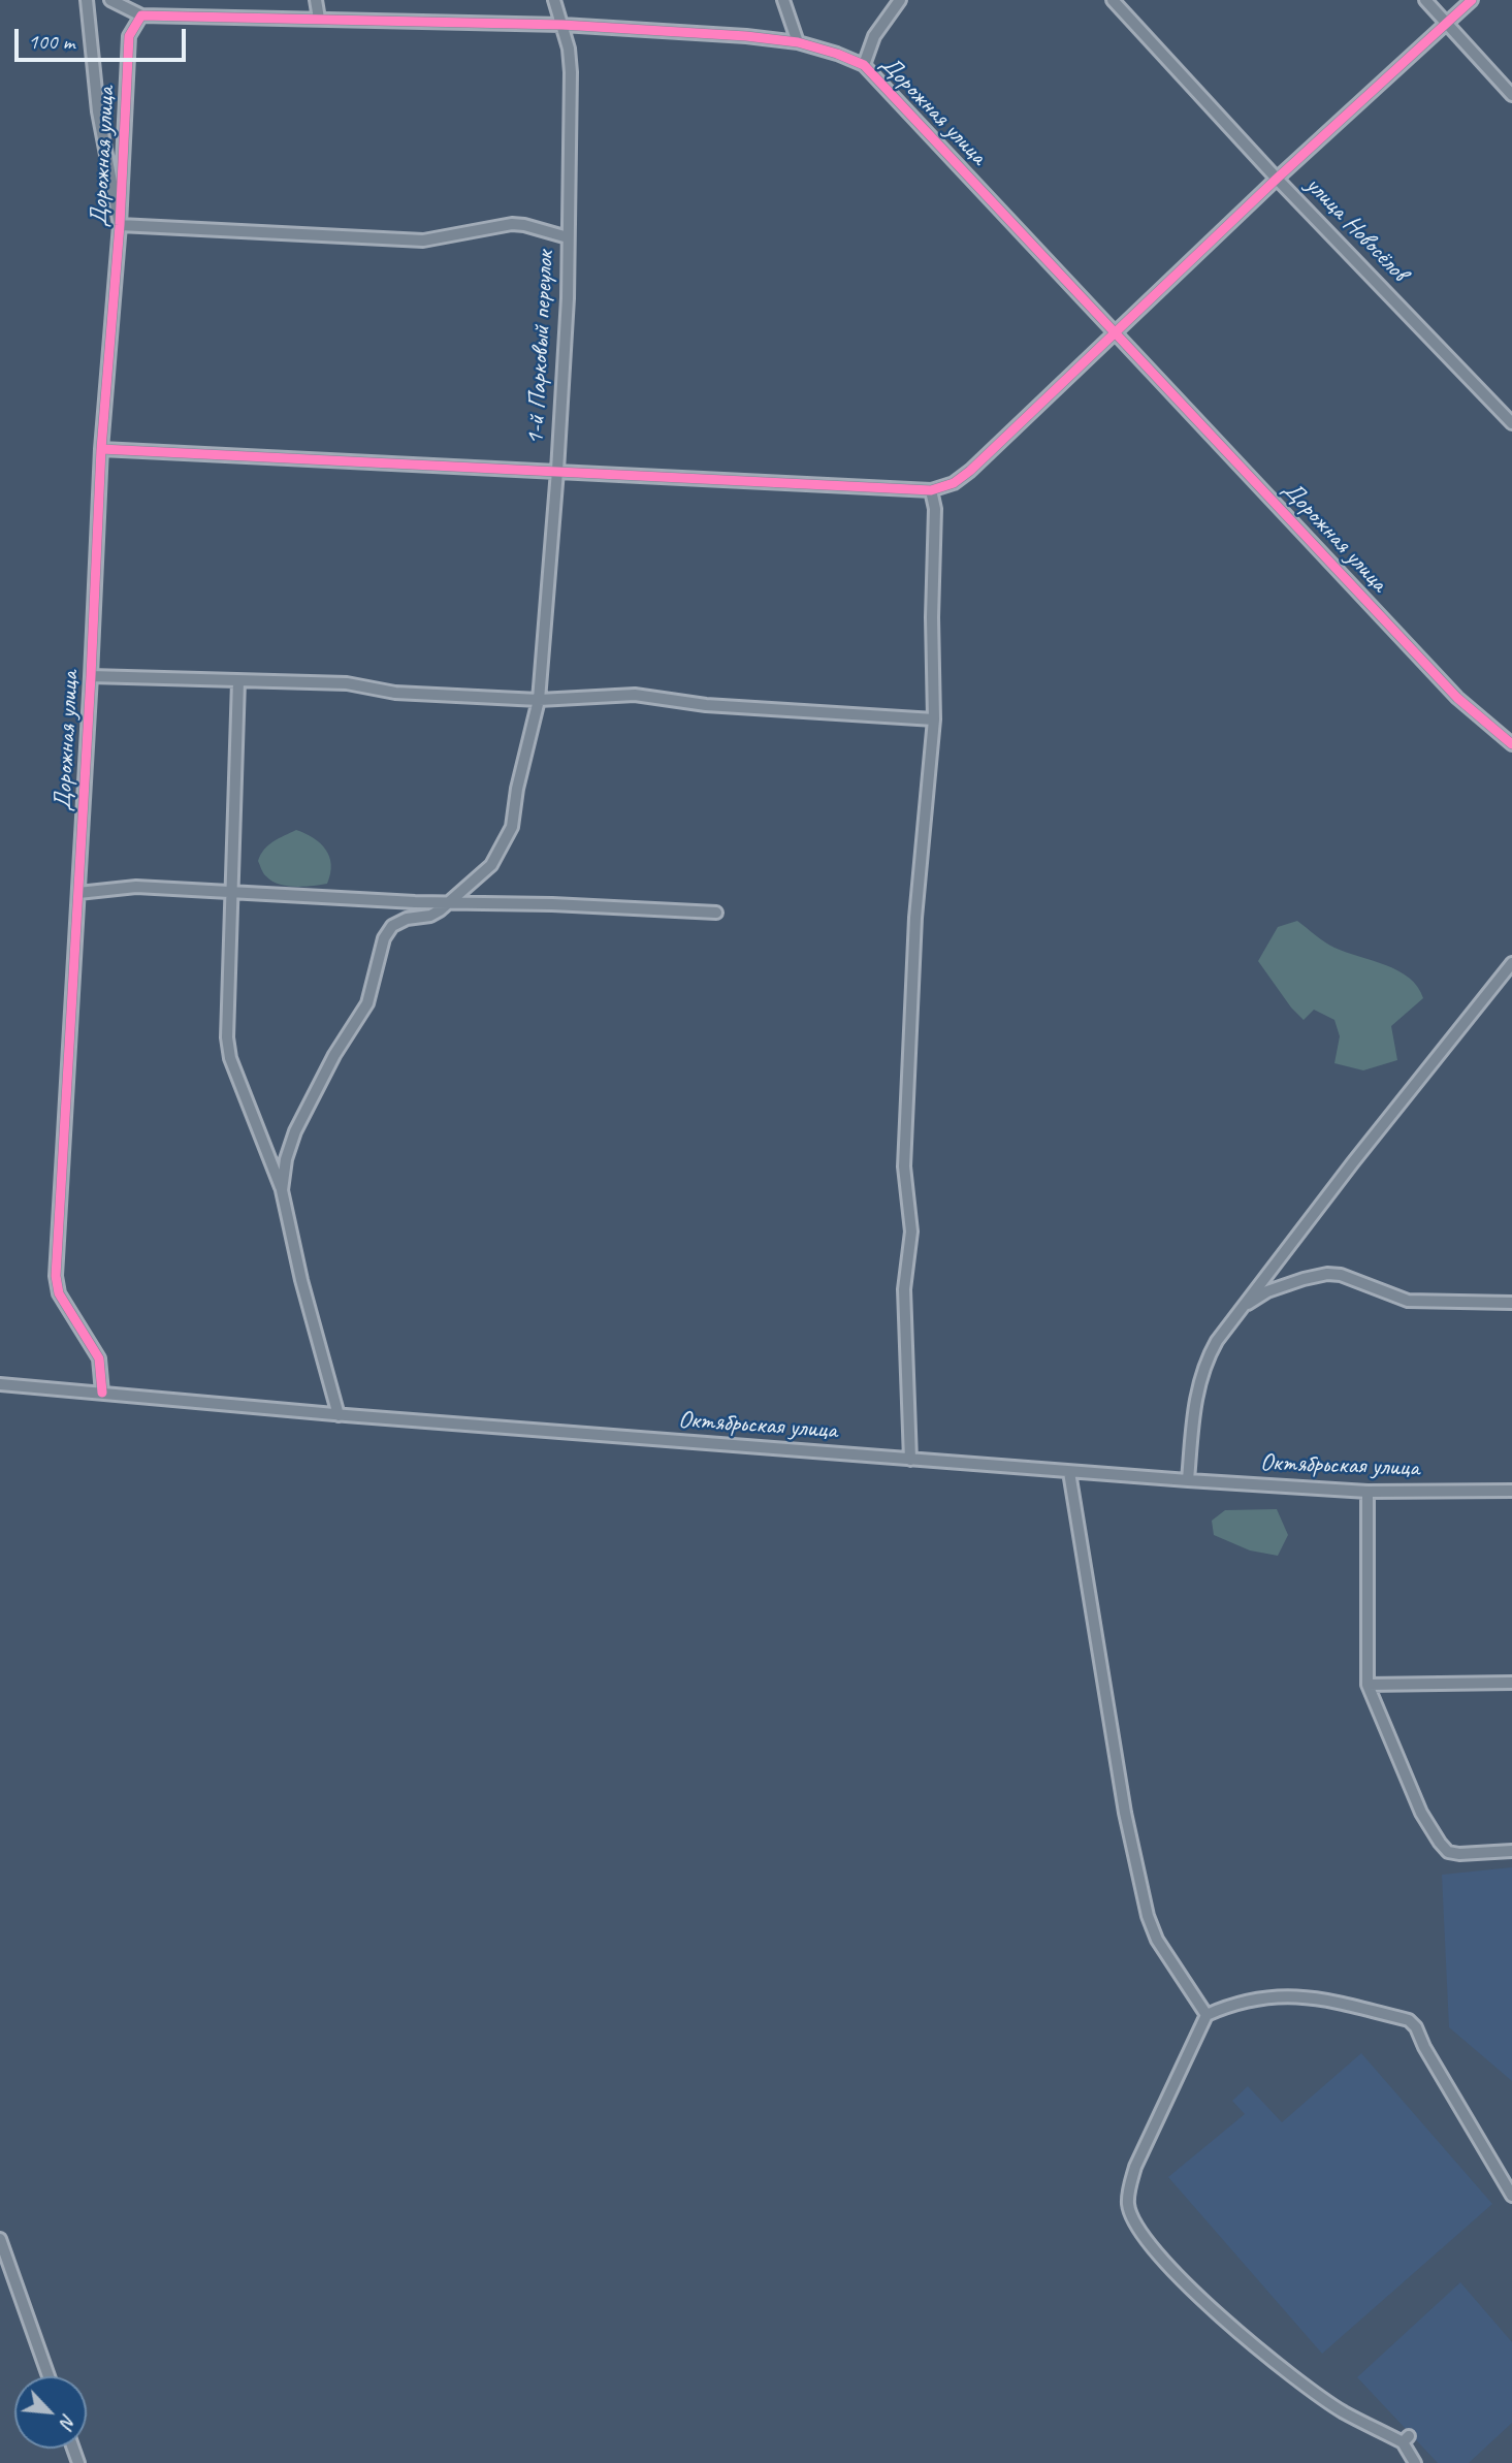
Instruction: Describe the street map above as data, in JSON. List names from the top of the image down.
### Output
{
  "streets": {
    "street": [
      "Дорожная улица",
      "улица Новосёлов",
      "1-й Парковый переулок",
      "Октябрьская улица"
    ]
  },
  "crossings": [
    ["Дорожная улица", "1-й Парковый переулок"],
    ["Дорожная улица", "Октябрьская улица"]
  ],
  "scale_bar": "100 m",
  "north": "bottom right"
}
